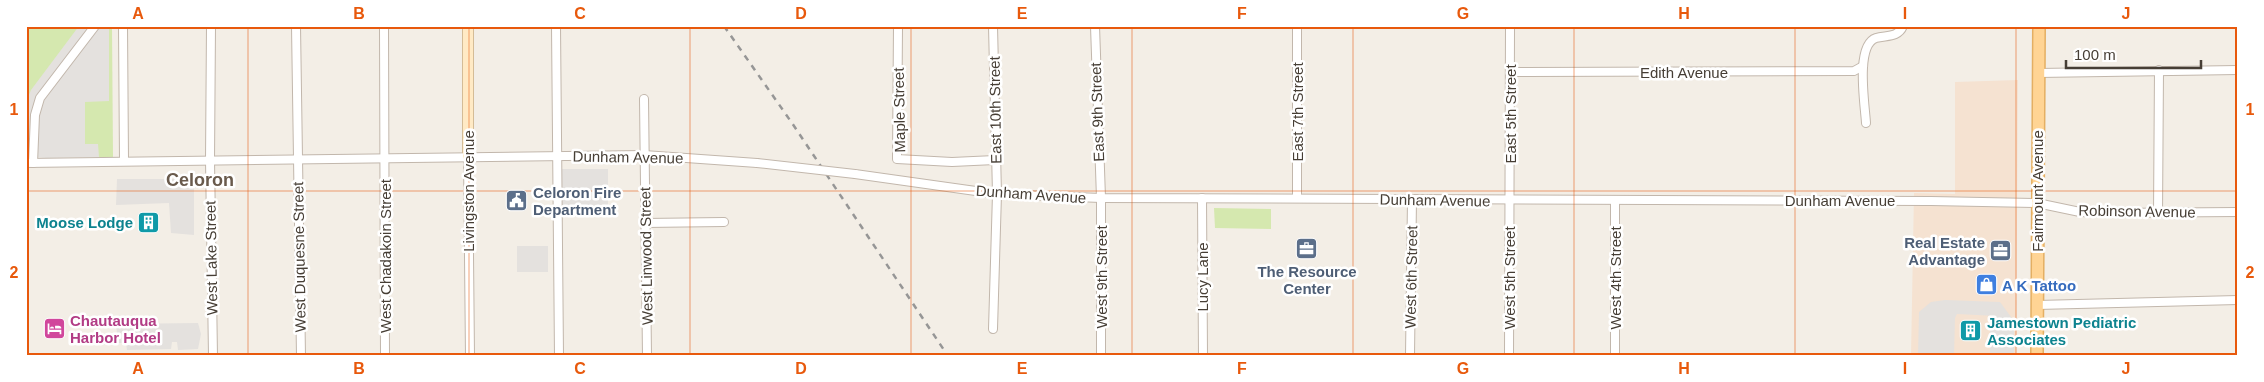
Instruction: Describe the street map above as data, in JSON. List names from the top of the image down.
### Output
{
  "streets": {
    "main road": ["Fairmount Avenue"],
    "street": [
      "Edith Avenue",
      "Maple Street",
      "East 10th Street",
      "East 9th Street",
      "East 7th Street",
      "East 5th Street",
      "Dunham Avenue",
      "Livingston Avenue",
      "Robinson Avenue",
      "West Chadakoin Street",
      "West Linwood Street",
      "West Duquesne Street",
      "West Lake Street",
      "West 9th Street",
      "Lucy Lane",
      "West 6th Street",
      "West 5th Street",
      "West 4th Street"
    ]
  },
  "crossings": [
    ["Edith Avenue", "East 5th Street"],
    ["Maple Street", "East 10th Street"],
    ["East 10th Street", "Dunham Avenue"],
    ["East 9th Street", "Dunham Avenue"],
    ["East 9th Street", "West 9th Street"],
    ["East 7th Street", "Dunham Avenue"],
    ["East 5th Street", "Dunham Avenue"],
    ["East 5th Street", "West 5th Street"],
    ["Dunham Avenue", "Livingston Avenue"],
    ["Dunham Avenue", "Fairmount Avenue"],
    ["Dunham Avenue", "Robinson Avenue"],
    ["Dunham Avenue", "West Chadakoin Street"],
    ["Dunham Avenue", "West Linwood Street"],
    ["Dunham Avenue", "West Duquesne Street"],
    ["Dunham Avenue", "West Lake Street"],
    ["Dunham Avenue", "West 9th Street"],
    ["Dunham Avenue", "Lucy Lane"],
    ["Dunham Avenue", "West 6th Street"],
    ["Dunham Avenue", "West 5th Street"],
    ["Dunham Avenue", "West 4th Street"],
    ["Fairmount Avenue", "Robinson Avenue"]
  ],
  "districts": ["Celoron"],
  "places": {
    "public building": ["Celoron Fire Department"],
    "building": ["Moose Lodge", "Jamestown Pediatric Associates"],
    "office": ["The Resource Center", "Real Estate Advantage"],
    "shop": ["A K Tattoo"],
    "hotel": ["Chautauqua Harbor Hotel"]
  },
  "scale_bar": "100 m",
  "grid": {
    "columns": [
      "A",
      "B",
      "C",
      "D",
      "E",
      "F",
      "G",
      "H",
      "I",
      "J"
    ],
    "rows": ["1", "2"]
  }
}
